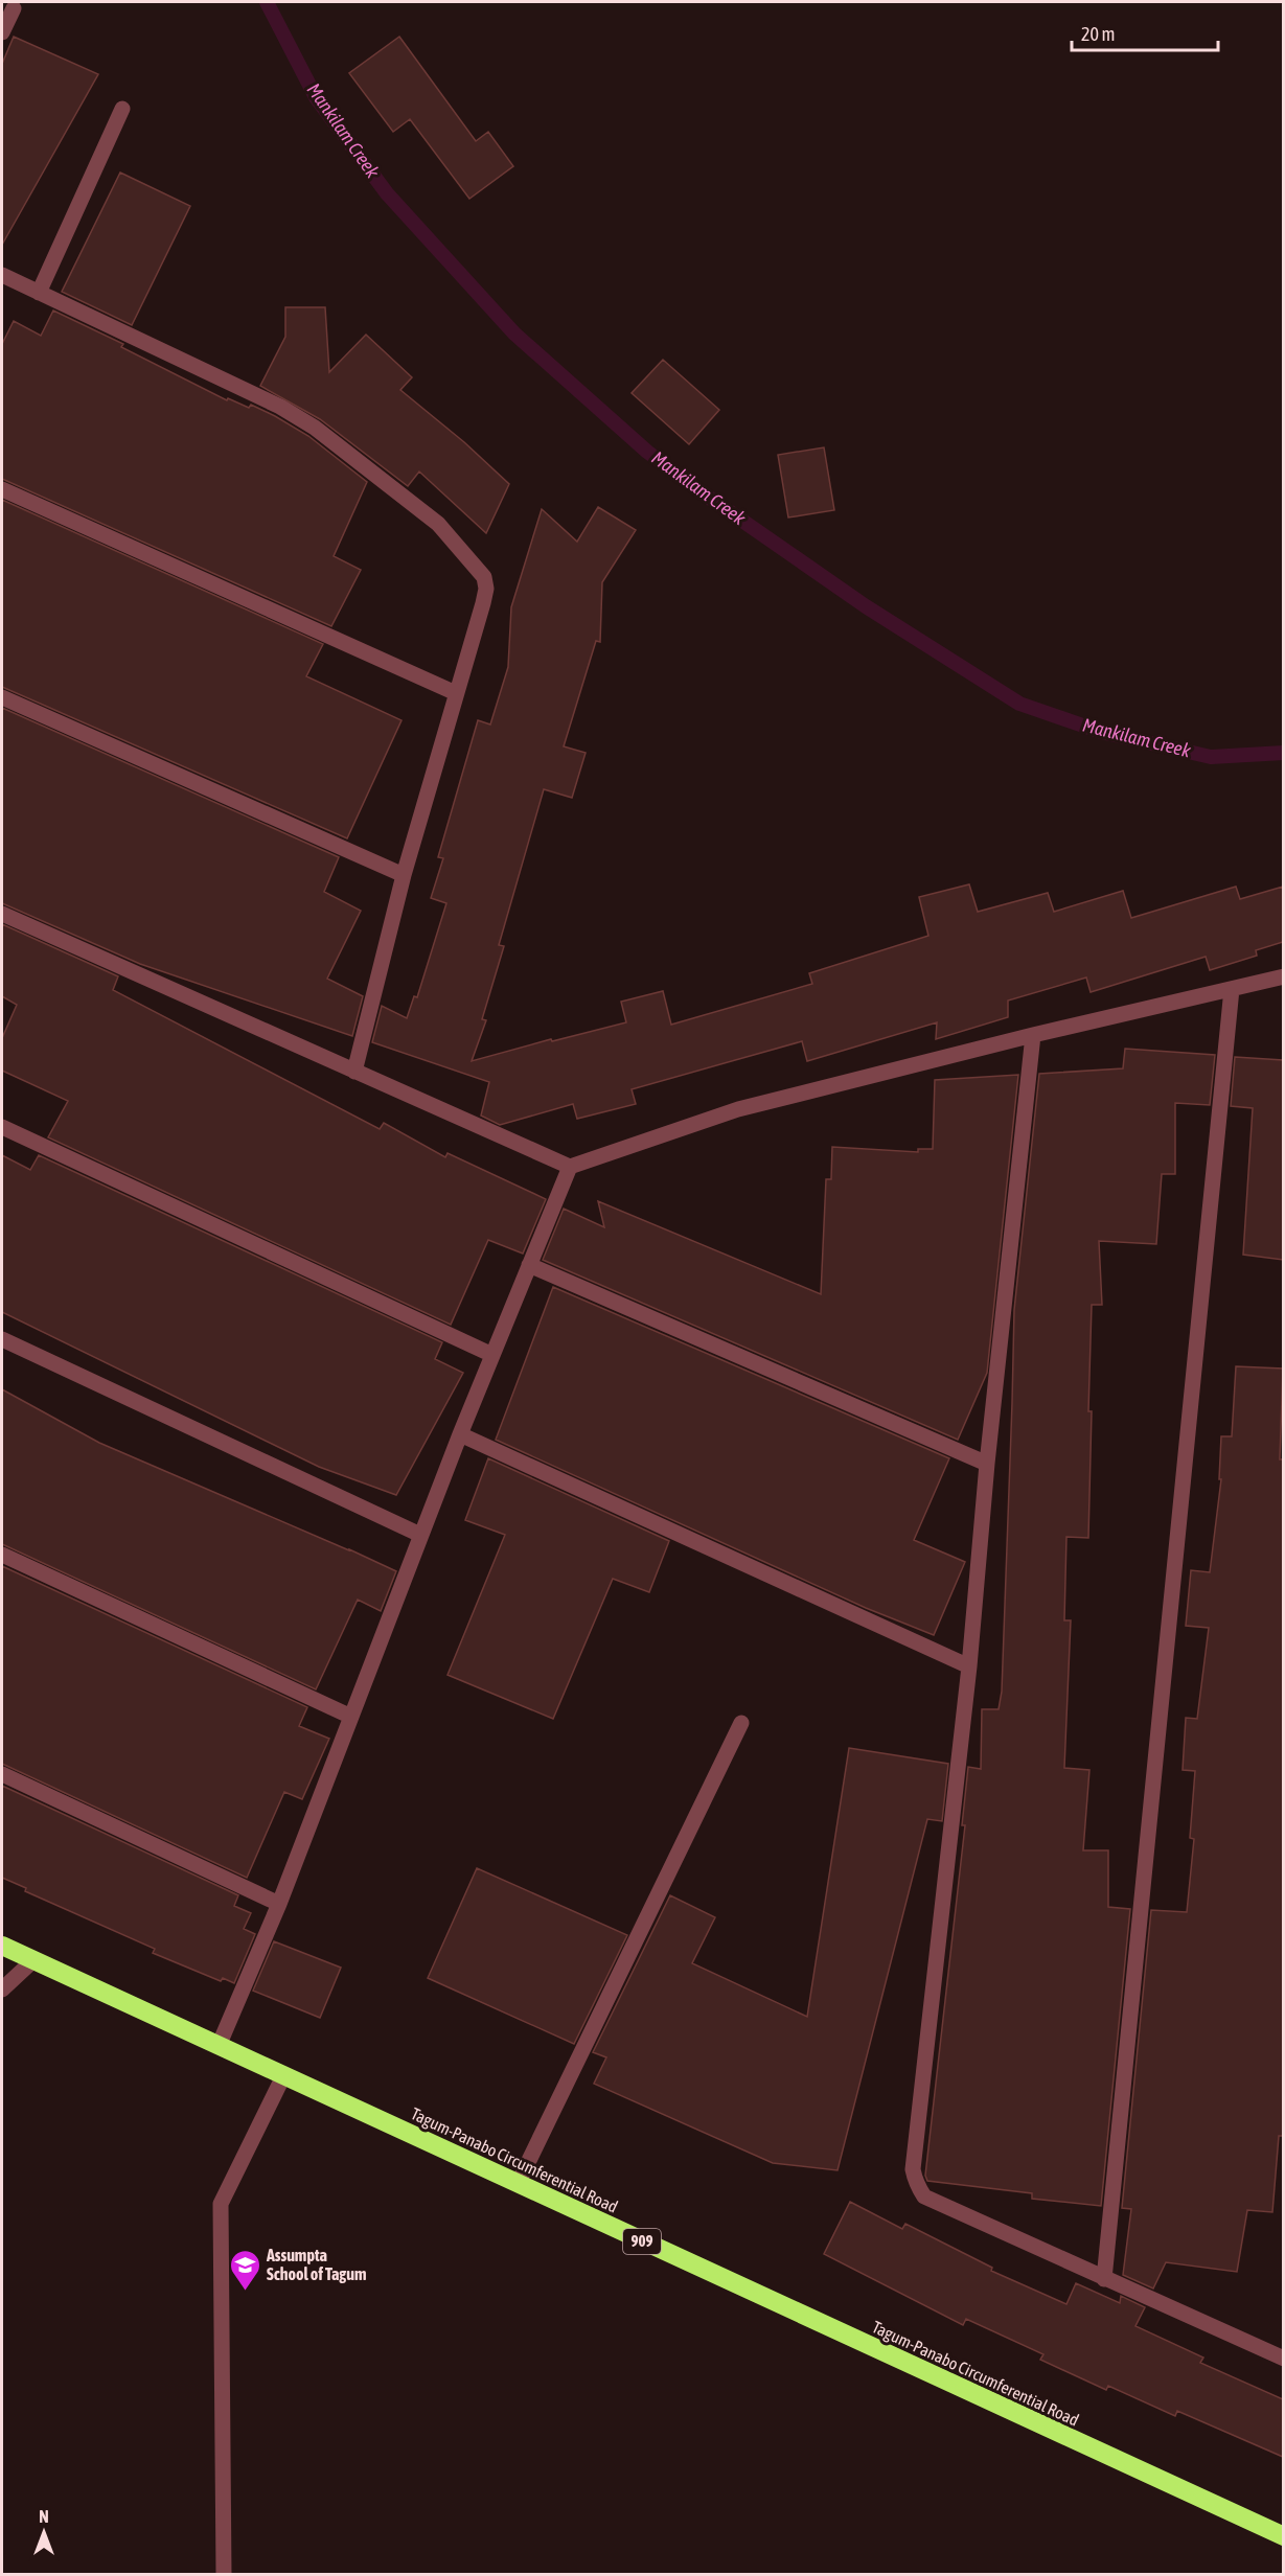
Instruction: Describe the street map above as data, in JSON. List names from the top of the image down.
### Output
{
  "streets": {
    "highway": ["Tagum-Panabo Circumferential Road", "909"]
  },
  "water": ["Mankilam Creek"],
  "places": {
    "school or university": ["Assumpta School of Tagum"]
  },
  "scale_bar": "20 m",
  "north": "top"
}
